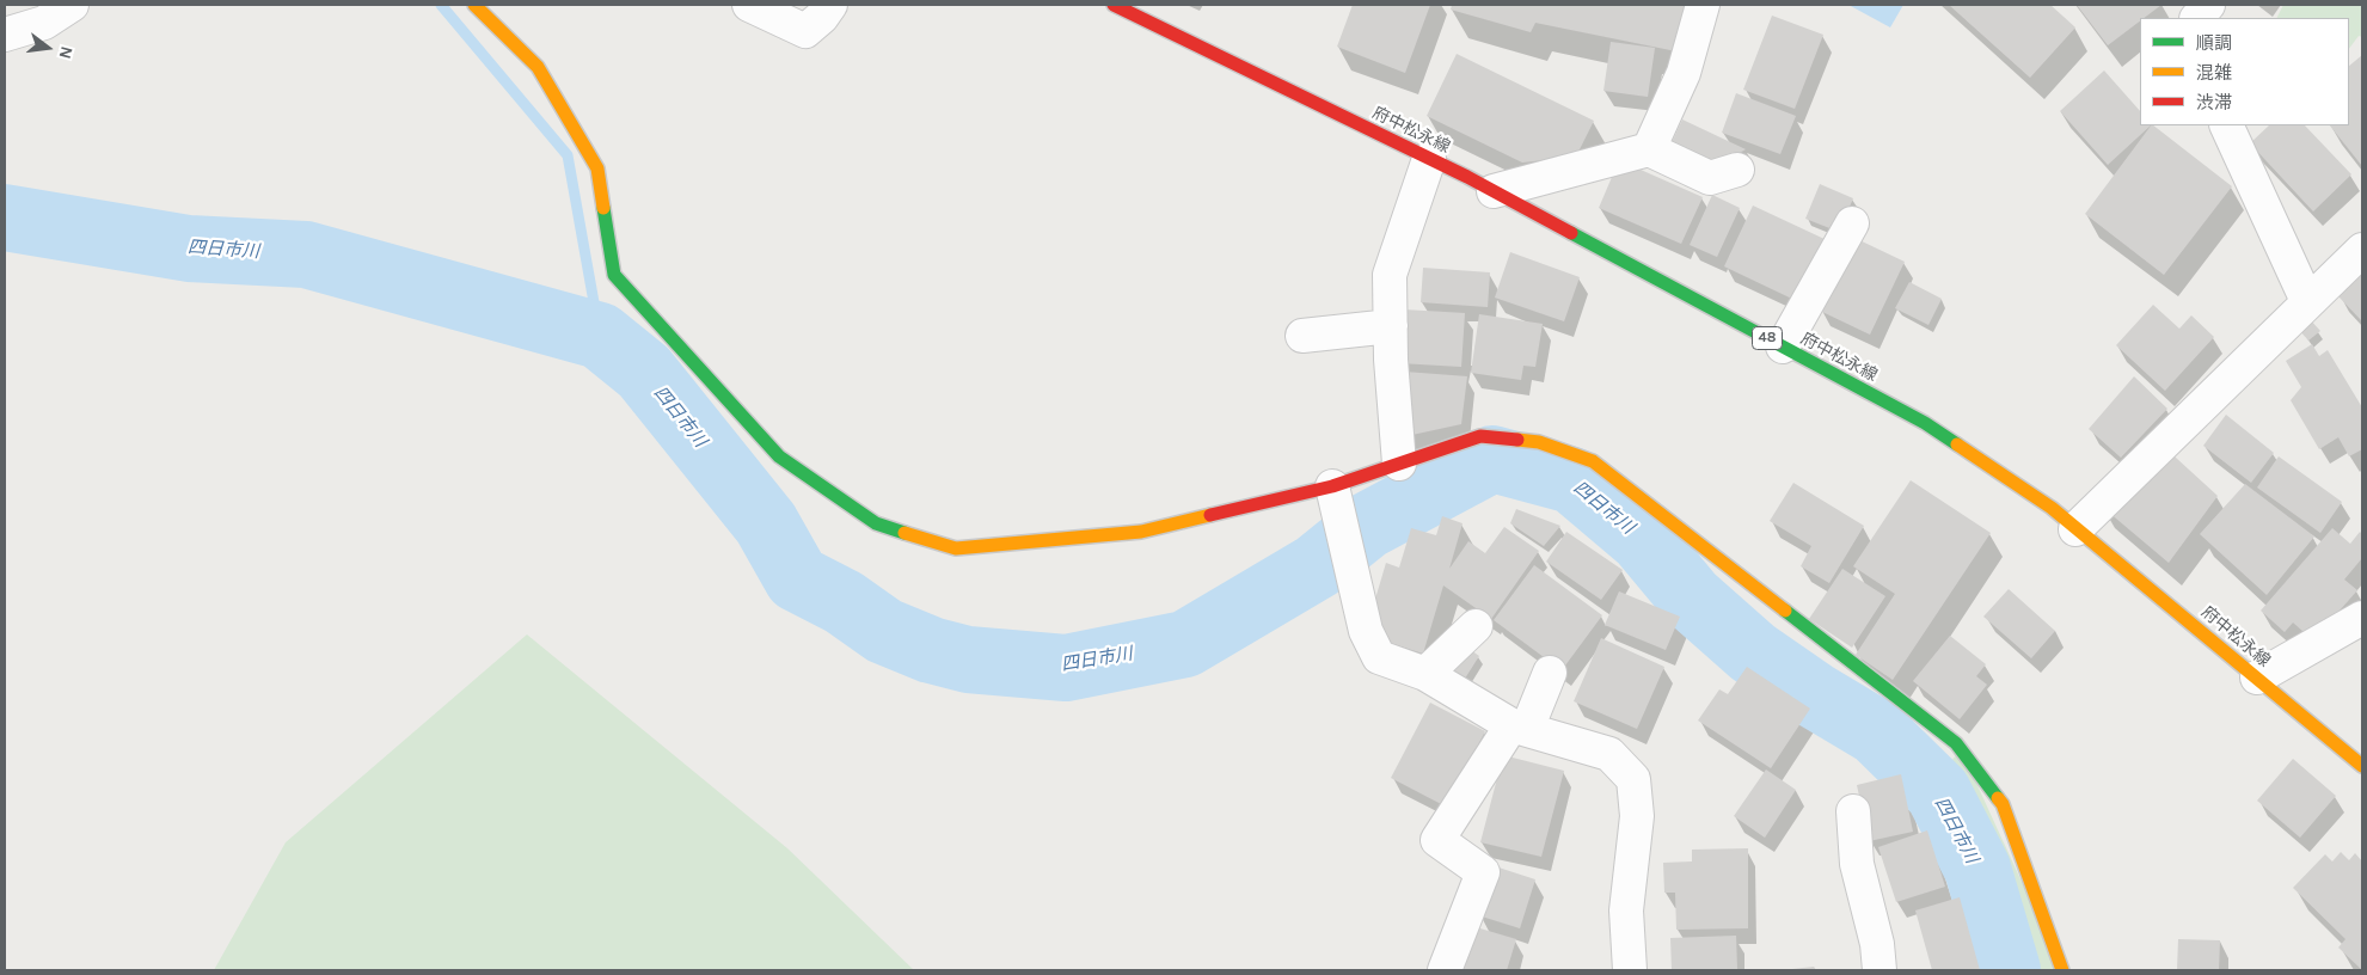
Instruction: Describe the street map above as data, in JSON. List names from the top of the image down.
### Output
{
  "streets": {
    "street": ["府中松永線", "48"]
  },
  "water": ["四日市川"],
  "legend": ["順調", "混雑", "渋滞"],
  "north": "right"
}
